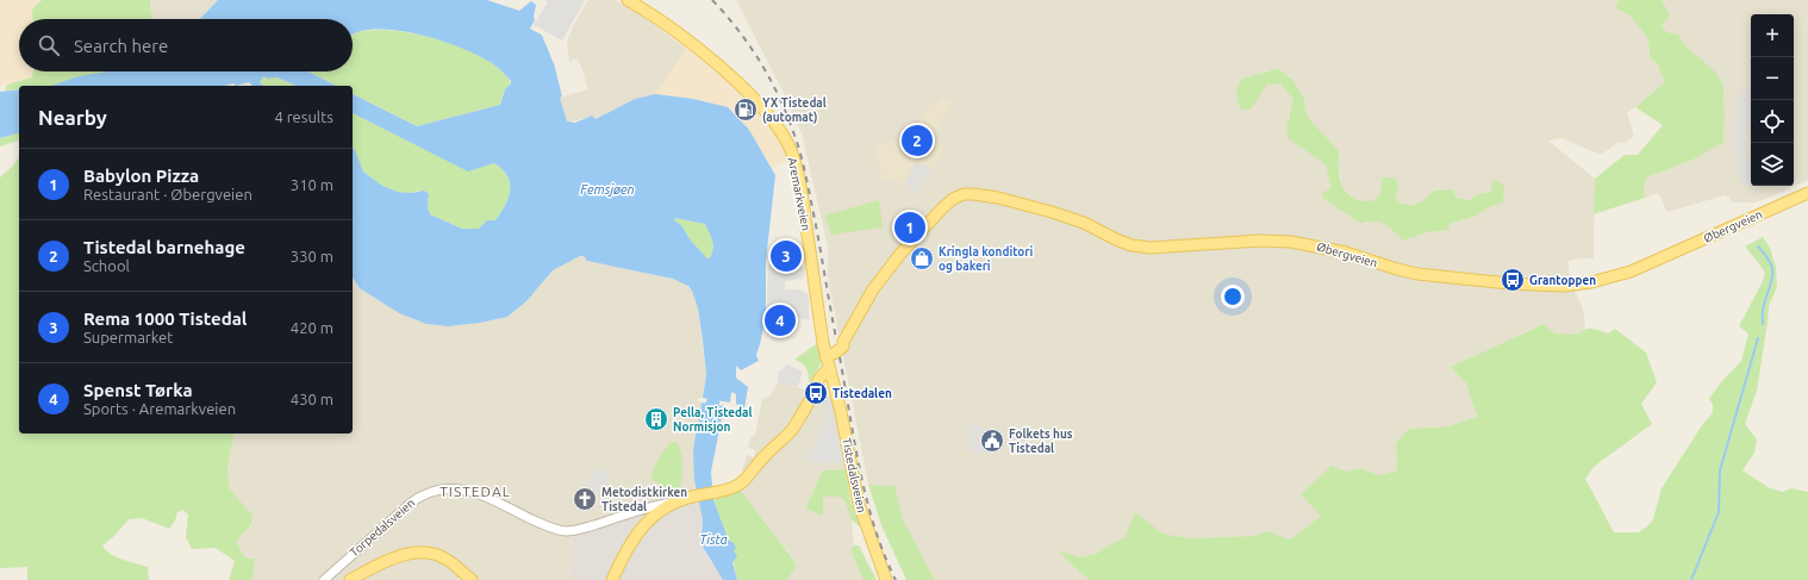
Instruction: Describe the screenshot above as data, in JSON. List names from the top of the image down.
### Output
{
  "streets": {
    "main road": [
      "Aremarkveien",
      "Øbergveien",
      "Tistedalsveien",
      "Torpedalsveien"
    ]
  },
  "crossings": [
    ["Aremarkveien", "Øbergveien"],
    ["Aremarkveien", "Tistedalsveien"],
    ["Aremarkveien", "Torpedalsveien"],
    ["Tistedalsveien", "Torpedalsveien"]
  ],
  "districts": ["TISTEDAL"],
  "water": ["Femsjøen", "Tista"],
  "places": {
    "fuel station": ["YX Tistedal (automat)"],
    "shop": ["Kringla konditori og bakeri"],
    "bus stop": ["Grantoppen", "Tistedalen"],
    "building": ["Pella, Tistedal Normisjon"],
    "public building": ["Folkets hus Tistedal"],
    "church": ["Metodistkirken Tistedal"]
  },
  "page": {
    "map_buttons": ["+", "−"],
    "search": "Search here",
    "heading": ["Nearby", "4 results"],
    "pins": [
      "2",
      "1",
      "3",
      "4"
    ],
    "list": [
      {
        "mark": "1",
        "name": "Babylon Pizza",
        "note": "Restaurant · Øbergveien",
        "value": "310 m"
      },
      {
        "mark": "2",
        "name": "Tistedal barnehage",
        "note": "School",
        "value": "330 m"
      },
      {
        "mark": "3",
        "name": "Rema 1000 Tistedal",
        "note": "Supermarket",
        "value": "420 m"
      },
      {
        "mark": "4",
        "name": "Spenst Tørka",
        "note": "Sports · Aremarkveien",
        "value": "430 m"
      }
    ]
  }
}
